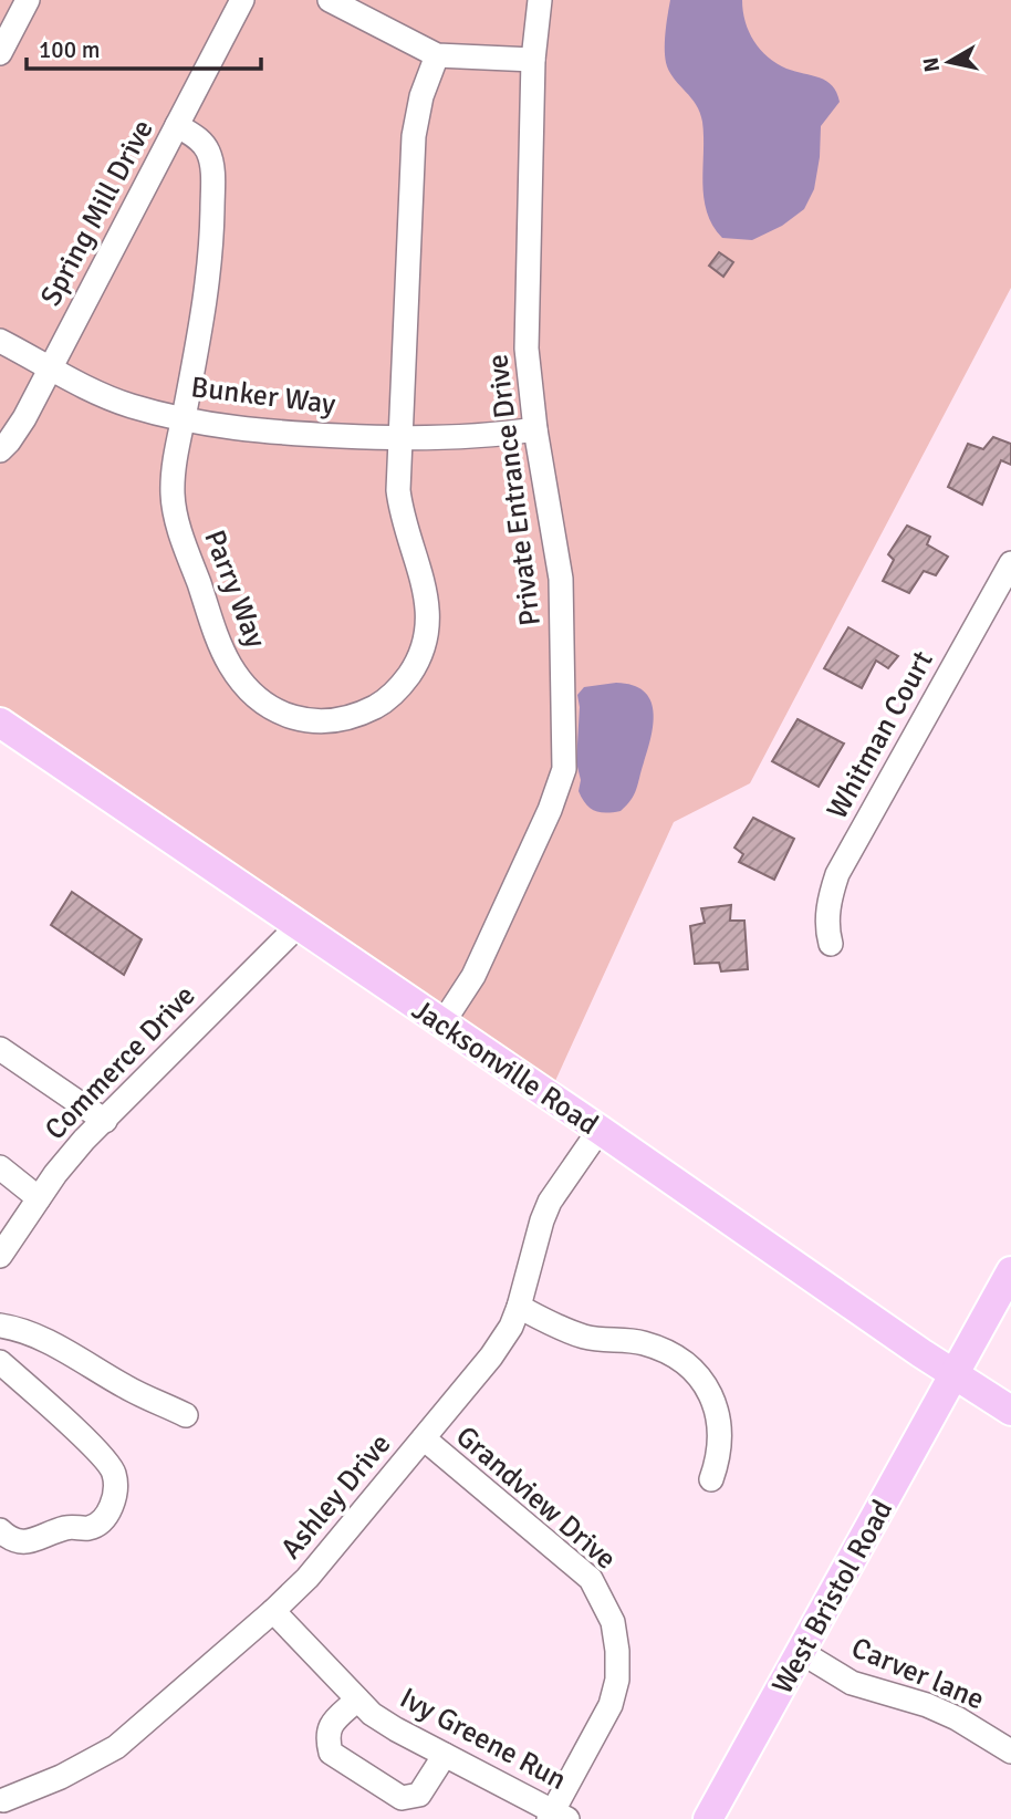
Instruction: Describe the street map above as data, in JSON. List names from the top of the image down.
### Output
{
  "streets": {
    "main road": ["Jacksonville Road", "West Bristol Road"],
    "street": [
      "Spring Mill Drive",
      "Bunker Way",
      "Private Entrance Drive",
      "Parry Way",
      "Whitman Court",
      "Commerce Drive",
      "Ashley Drive",
      "Grandview Drive",
      "Carver lane",
      "Ivy Greene Run"
    ]
  },
  "crossings": [
    ["Spring Mill Drive", "Bunker Way"],
    ["Spring Mill Drive", "Parry Way"],
    ["Bunker Way", "Private Entrance Drive"],
    ["Bunker Way", "Parry Way"],
    ["Private Entrance Drive", "Jacksonville Road"],
    ["Commerce Drive", "Jacksonville Road"],
    ["Jacksonville Road", "Ashley Drive"],
    ["Jacksonville Road", "West Bristol Road"],
    ["Ashley Drive", "Grandview Drive"],
    ["Ashley Drive", "Ivy Greene Run"],
    ["Grandview Drive", "Ivy Greene Run"],
    ["West Bristol Road", "Carver lane"]
  ],
  "scale_bar": "100 m",
  "north": "left"
}
